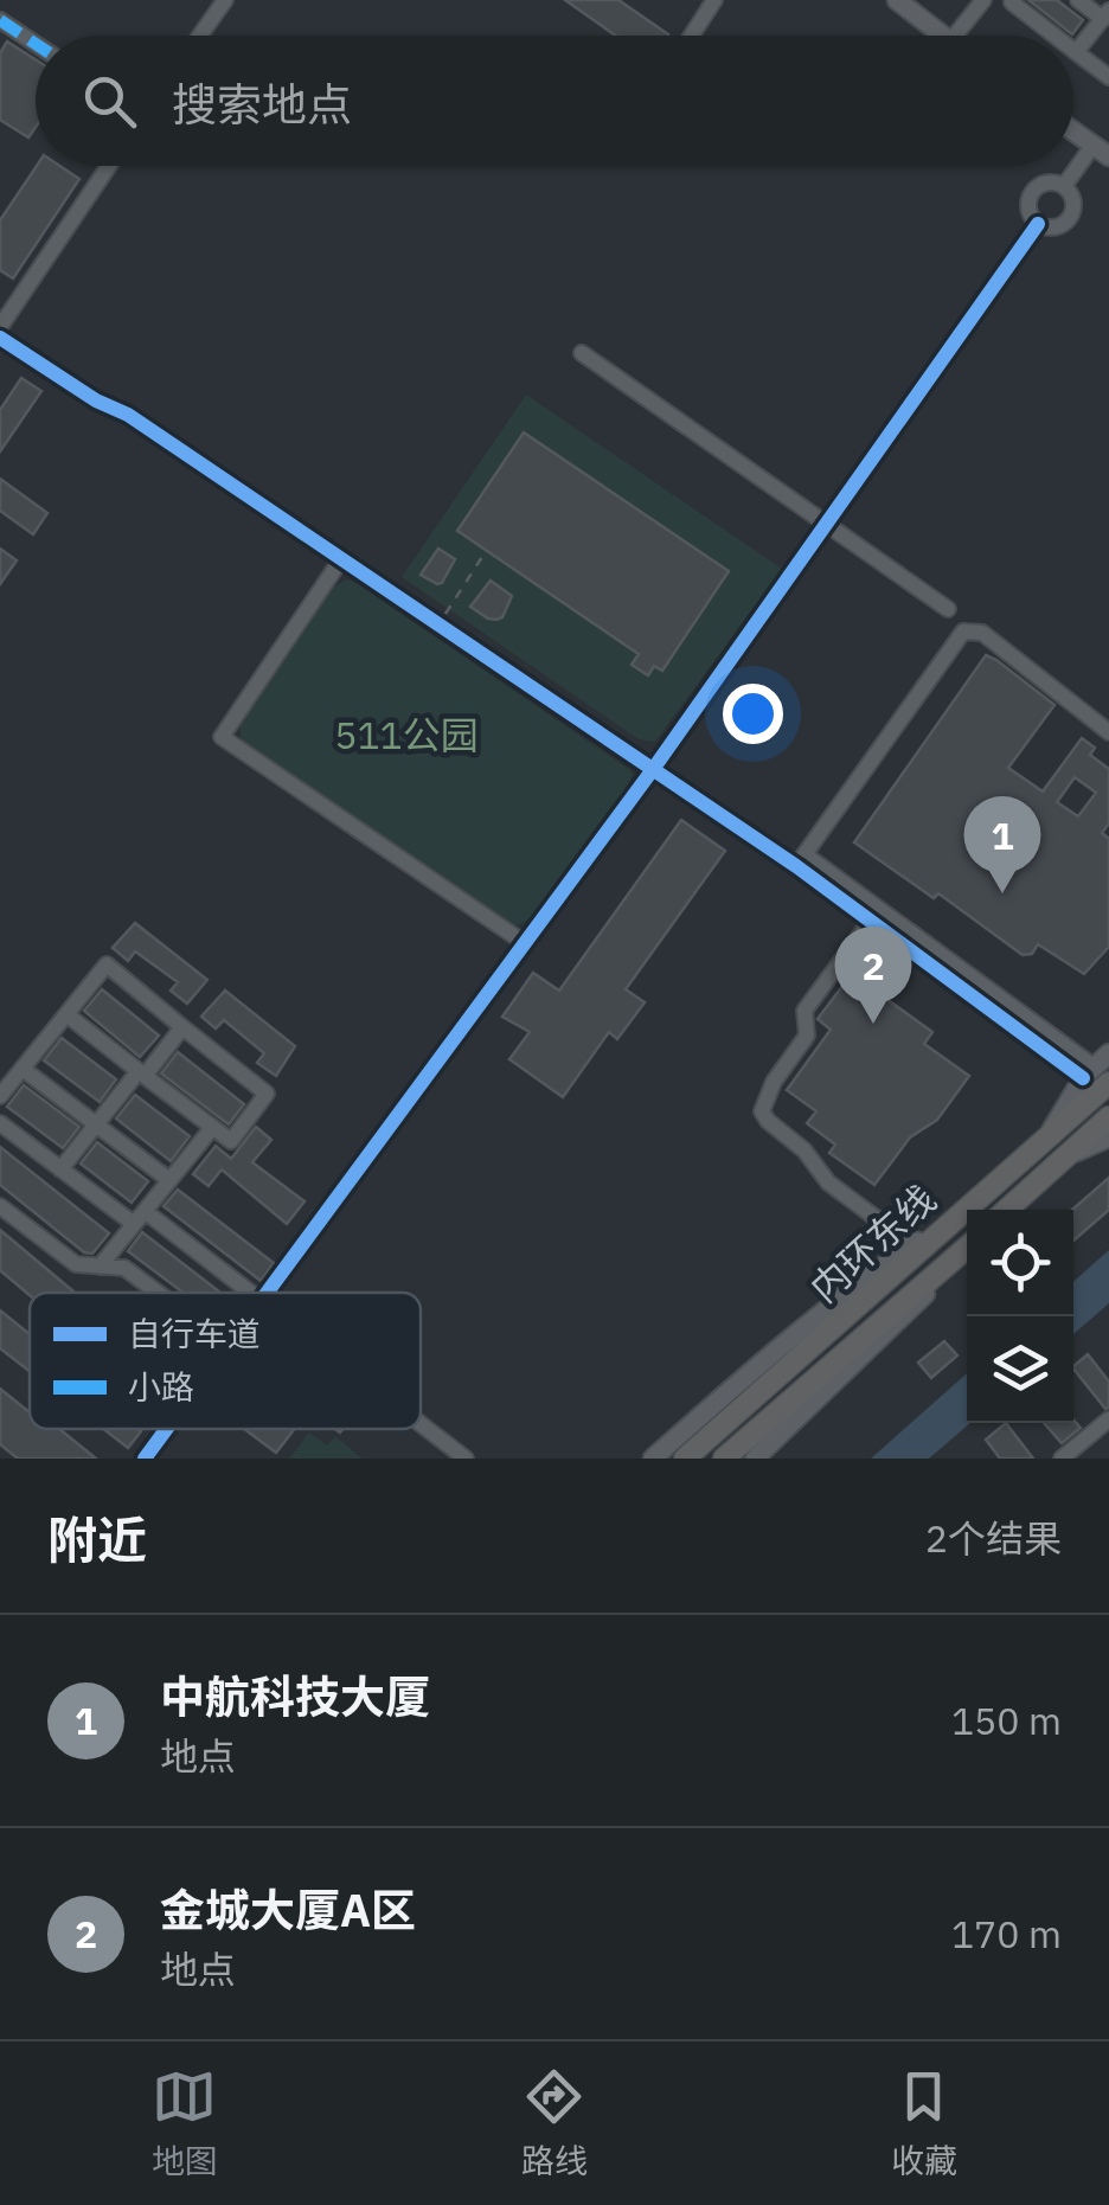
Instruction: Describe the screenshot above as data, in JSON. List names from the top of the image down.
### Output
{
  "streets": {
    "highway": ["内环东线"]
  },
  "parks": ["511公园"],
  "legend": ["自行车道", "小路"],
  "page": {
    "search": "搜索地点",
    "pins": ["1", "2"],
    "heading": ["附近", "2个结果"],
    "list": [
      {
        "mark": "1",
        "name": "中航科技大厦",
        "note": "地点",
        "value": "150 m"
      },
      {
        "mark": "2",
        "name": "金城大厦A区",
        "note": "地点",
        "value": "170 m"
      }
    ],
    "nav": ["地图", "路线", "收藏"]
  }
}
